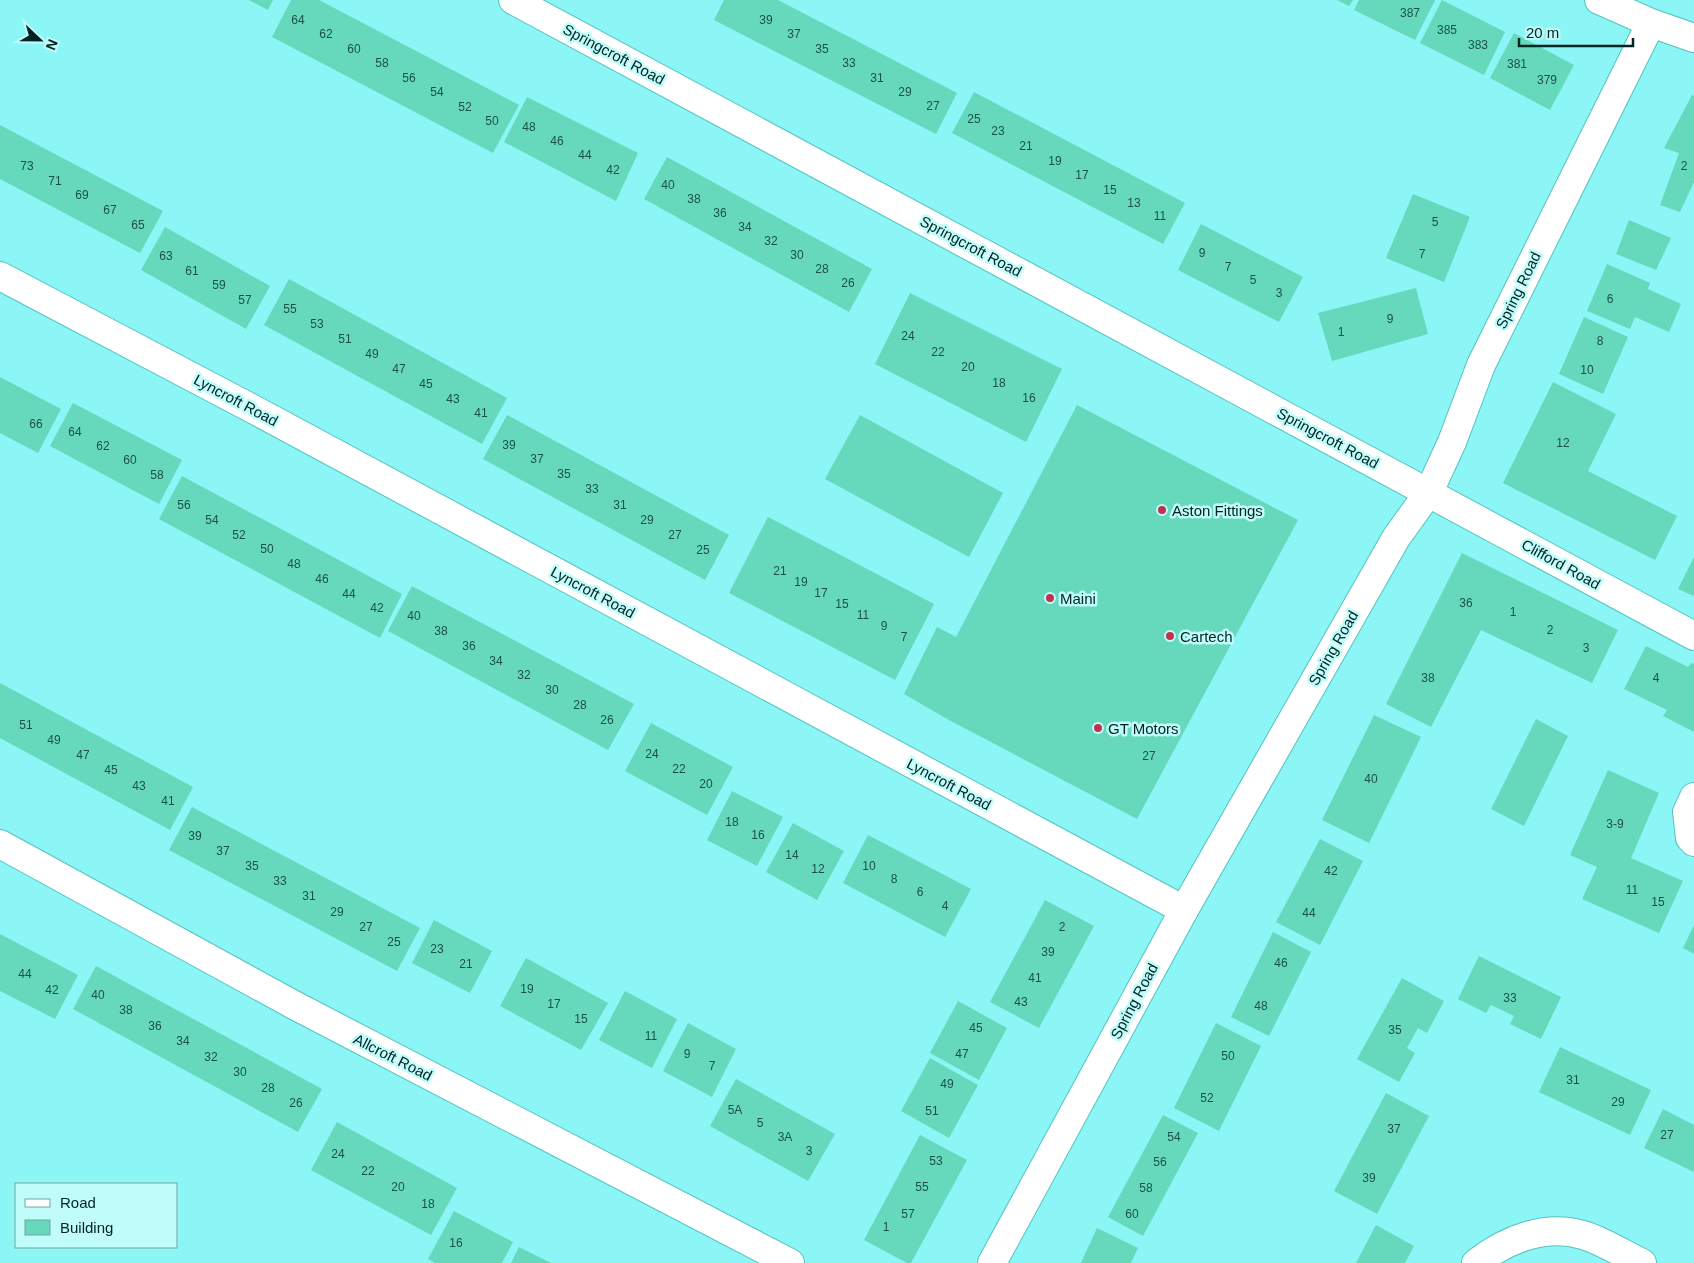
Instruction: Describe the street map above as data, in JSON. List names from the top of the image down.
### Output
{
  "streets": {
    "street": [
      "Springcroft Road",
      "Spring Road",
      "Lyncroft Road",
      "Clifford Road",
      "Allcroft Road"
    ]
  },
  "crossings": [
    ["Springcroft Road", "Spring Road"],
    ["Springcroft Road", "Clifford Road"],
    ["Spring Road", "Lyncroft Road"],
    ["Spring Road", "Clifford Road"]
  ],
  "places": [
    "Aston Fittings",
    "Maini",
    "Cartech",
    "GT Motors"
  ],
  "house_numbers": [
    "387",
    "64",
    "39",
    "385",
    "62",
    "37",
    "383",
    "60",
    "35",
    "58",
    "33",
    "381",
    "56",
    "31",
    "379",
    "54",
    "29",
    "27",
    "52",
    "25",
    "50",
    "48",
    "23",
    "46",
    "21",
    "44",
    "19",
    "73",
    "2",
    "42",
    "17",
    "71",
    "40",
    "15",
    "69",
    "38",
    "13",
    "67",
    "36",
    "11",
    "5",
    "65",
    "34",
    "32",
    "9",
    "7",
    "30",
    "63",
    "7",
    "28",
    "61",
    "5",
    "26",
    "59",
    "3",
    "6",
    "57",
    "55",
    "9",
    "53",
    "1",
    "24",
    "51",
    "8",
    "22",
    "49",
    "20",
    "47",
    "10",
    "18",
    "45",
    "16",
    "43",
    "41",
    "66",
    "64",
    "12",
    "39",
    "62",
    "37",
    "60",
    "35",
    "58",
    "33",
    "56",
    "31",
    "54",
    "29",
    "52",
    "27",
    "50",
    "25",
    "48",
    "21",
    "46",
    "19",
    "17",
    "44",
    "36",
    "15",
    "42",
    "1",
    "11",
    "40",
    "9",
    "2",
    "38",
    "7",
    "36",
    "3",
    "34",
    "32",
    "38",
    "4",
    "30",
    "28",
    "26",
    "51",
    "49",
    "24",
    "47",
    "27",
    "22",
    "45",
    "40",
    "20",
    "43",
    "41",
    "18",
    "3-9",
    "16",
    "39",
    "37",
    "14",
    "35",
    "10",
    "12",
    "42",
    "8",
    "33",
    "11",
    "6",
    "31",
    "15",
    "4",
    "29",
    "44",
    "27",
    "2",
    "25",
    "23",
    "39",
    "46",
    "21",
    "44",
    "41",
    "19",
    "42",
    "40",
    "33",
    "43",
    "17",
    "48",
    "38",
    "15",
    "36",
    "45",
    "35",
    "11",
    "34",
    "9",
    "47",
    "50",
    "32",
    "7",
    "30",
    "31",
    "49",
    "28",
    "52",
    "29",
    "26",
    "5A",
    "51",
    "5",
    "37",
    "27",
    "3A",
    "54",
    "3",
    "24",
    "53",
    "56",
    "22",
    "39",
    "20",
    "55",
    "58",
    "18",
    "57",
    "60",
    "1",
    "16"
  ],
  "legend": ["Road", "Building"],
  "scale_bar": "20 m",
  "north": "right"
}
